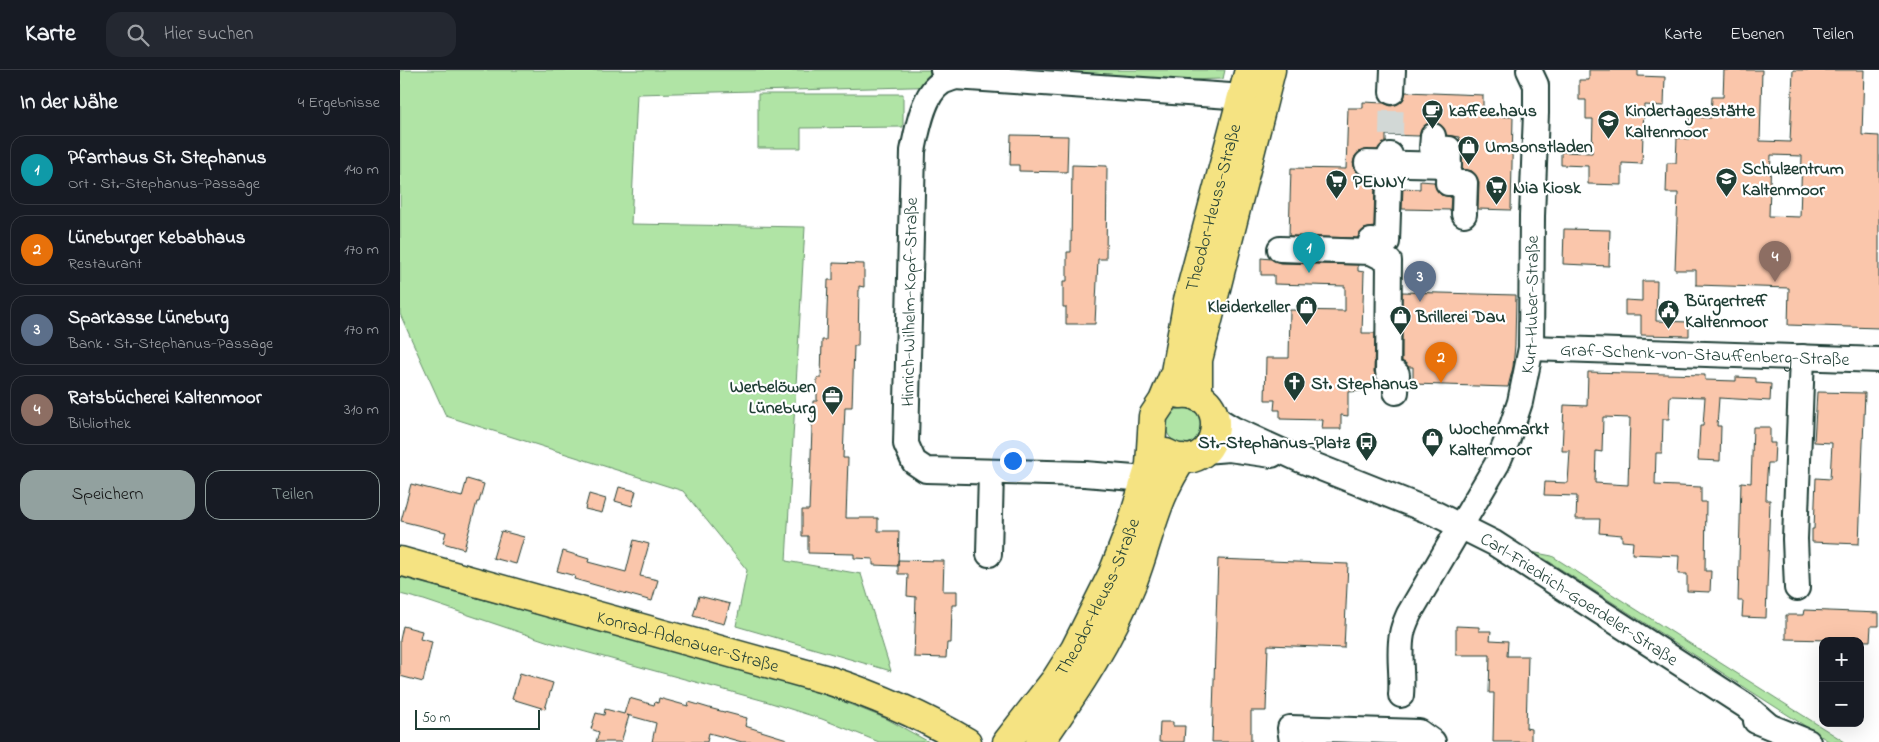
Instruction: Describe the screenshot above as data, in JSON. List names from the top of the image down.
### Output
{
  "streets": {
    "main road": ["Theodor-Heuss-Straße", "Konrad-Adenauer-Straße"],
    "street": [
      "Hinrich-Wilhelm-Kopf-Straße",
      "Kurt-Huber-Straße",
      "Graf-Schenk-von-Stauffenberg-Straße",
      "Carl-Friedrich-Goerdeler-Straße"
    ]
  },
  "crossings": [
    ["Theodor-Heuss-Straße", "Hinrich-Wilhelm-Kopf-Straße"],
    ["Theodor-Heuss-Straße", "Carl-Friedrich-Goerdeler-Straße"],
    ["Kurt-Huber-Straße", "Graf-Schenk-von-Stauffenberg-Straße"],
    ["Kurt-Huber-Straße", "Carl-Friedrich-Goerdeler-Straße"]
  ],
  "places": {
    "cafe": ["kaffee.haus"],
    "school or university": ["Kindertagesstätte Kaltenmoor", "Schulzentrum Kaltenmoor"],
    "shop": [
      "Umsonstladen",
      "Kleiderkeller",
      "Brillerei Dau",
      "Wochenmarkt Kaltenmoor"
    ],
    "supermarket": ["PENNY", "Nia Kiosk"],
    "public building": ["Bürgertreff Kaltenmoor"],
    "church": ["St. Stephanus"],
    "office": ["Werbelöwen Lüneburg"],
    "bus stop": ["St.-Stephanus-Platz"]
  },
  "scale_bar": "50 m",
  "page": {
    "header": "Karte",
    "search": "Hier suchen",
    "nav": ["Karte", "Ebenen", "Teilen"],
    "heading": ["In der Nähe", "4 Ergebnisse"],
    "list": [
      {
        "mark": "1",
        "name": "Pfarrhaus St. Stephanus",
        "note": "Ort · St.-Stephanus-Passage",
        "value": "140 m"
      },
      {
        "mark": "2",
        "name": "Lüneburger Kebabhaus",
        "note": "Restaurant",
        "value": "170 m"
      },
      {
        "mark": "3",
        "name": "Sparkasse Lüneburg",
        "note": "Bank · St.-Stephanus-Passage",
        "value": "170 m"
      },
      {
        "mark": "4",
        "name": "Ratsbücherei Kaltenmoor",
        "note": "Bibliothek",
        "value": "310 m"
      }
    ],
    "pins": [
      "1",
      "4",
      "3",
      "2"
    ],
    "buttons": ["Speichern", "Teilen"],
    "map_buttons": ["+", "−"],
    "scale": "50 m"
  }
}
